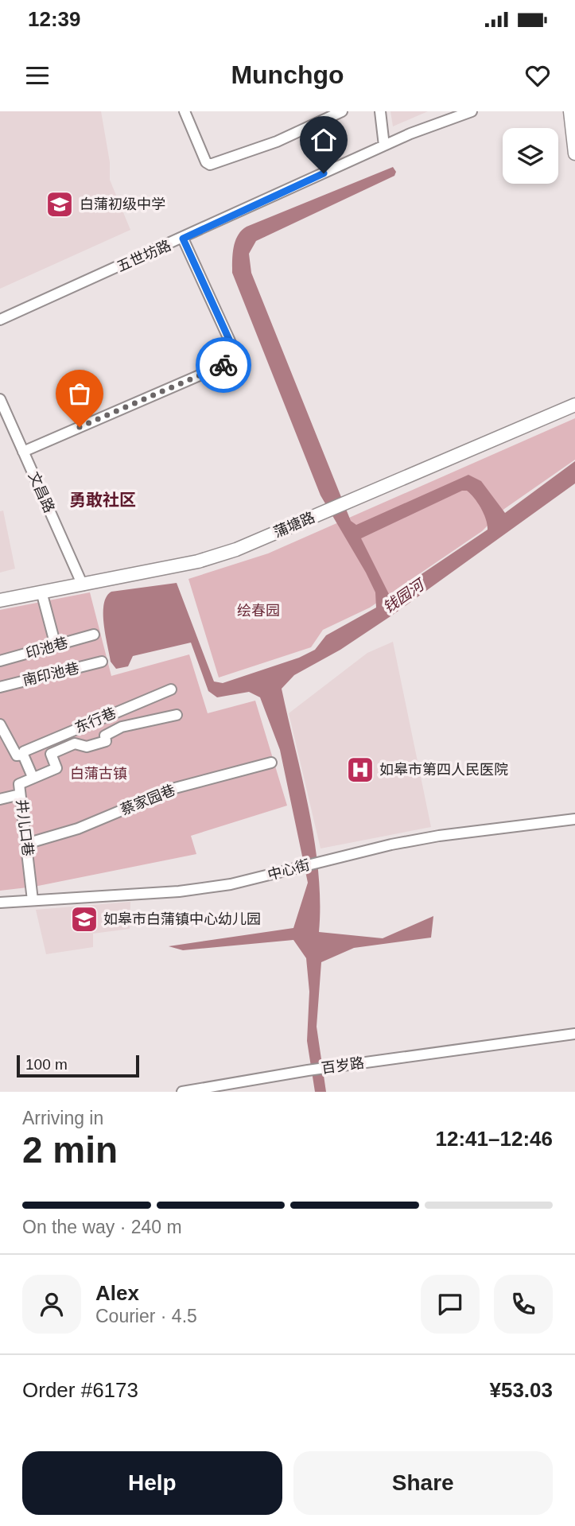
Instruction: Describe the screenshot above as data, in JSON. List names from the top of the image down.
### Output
{
  "streets": {
    "main road": ["蒲塘路"],
    "street": [
      "五世坊路",
      "文昌路",
      "印池巷",
      "南印池巷",
      "东行巷",
      "蔡家园巷",
      "井儿口巷",
      "中心街",
      "百岁路"
    ]
  },
  "crossings": [
    ["文昌路", "蒲塘路"],
    ["蔡家园巷", "井儿口巷"],
    ["井儿口巷", "中心街"]
  ],
  "districts": ["勇敢社区"],
  "water": ["钱园河"],
  "parks": ["绘春园", "白蒲古镇"],
  "places": {
    "school or university": ["白蒲初级中学", "如皋市白蒲镇中心幼儿园"],
    "hospital": ["如皋市第四人民医院"]
  },
  "scale_bar": "100 m",
  "page": {
    "status": "12:39",
    "header": "Munchgo",
    "scale": "100 m",
    "heading": ["2 min", "Arriving in", "12:41–12:46"],
    "panel": [
      "Alex",
      "Courier · 4.5",
      "Order #6173",
      "¥53.03"
    ],
    "bar": "On the way · 240 m",
    "buttons": ["Help", "Share"]
  }
}
